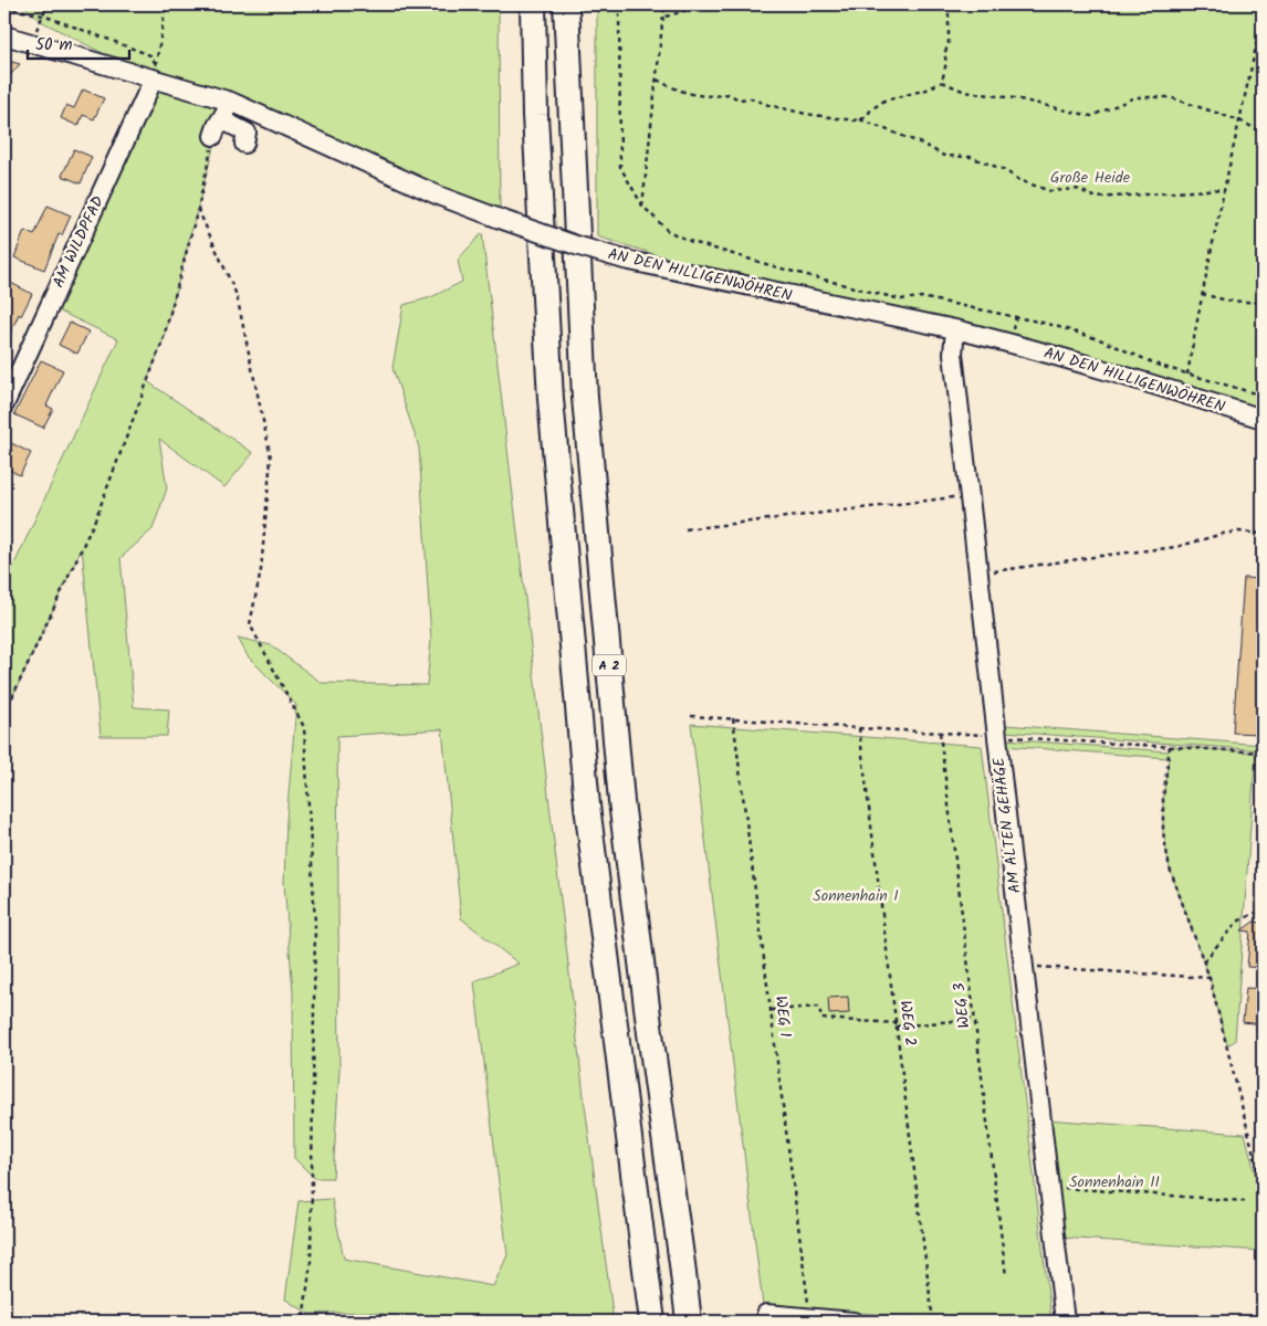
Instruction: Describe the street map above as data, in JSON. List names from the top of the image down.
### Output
{
  "streets": {
    "highway": ["A 2"],
    "street": ["AM WILDPFAD", "AN DEN HILLIGENWÖHREN", "AM ALTEN GEHÄGE"],
    "path": ["WEG 3", "WEG 1", "WEG 2"]
  },
  "crossings": [
    ["AM WILDPFAD", "AN DEN HILLIGENWÖHREN"],
    ["AN DEN HILLIGENWÖHREN", "AM ALTEN GEHÄGE"]
  ],
  "parks": ["Große Heide", "Sonnenhain I", "Sonnenhain II"],
  "scale_bar": "50 m"
}
